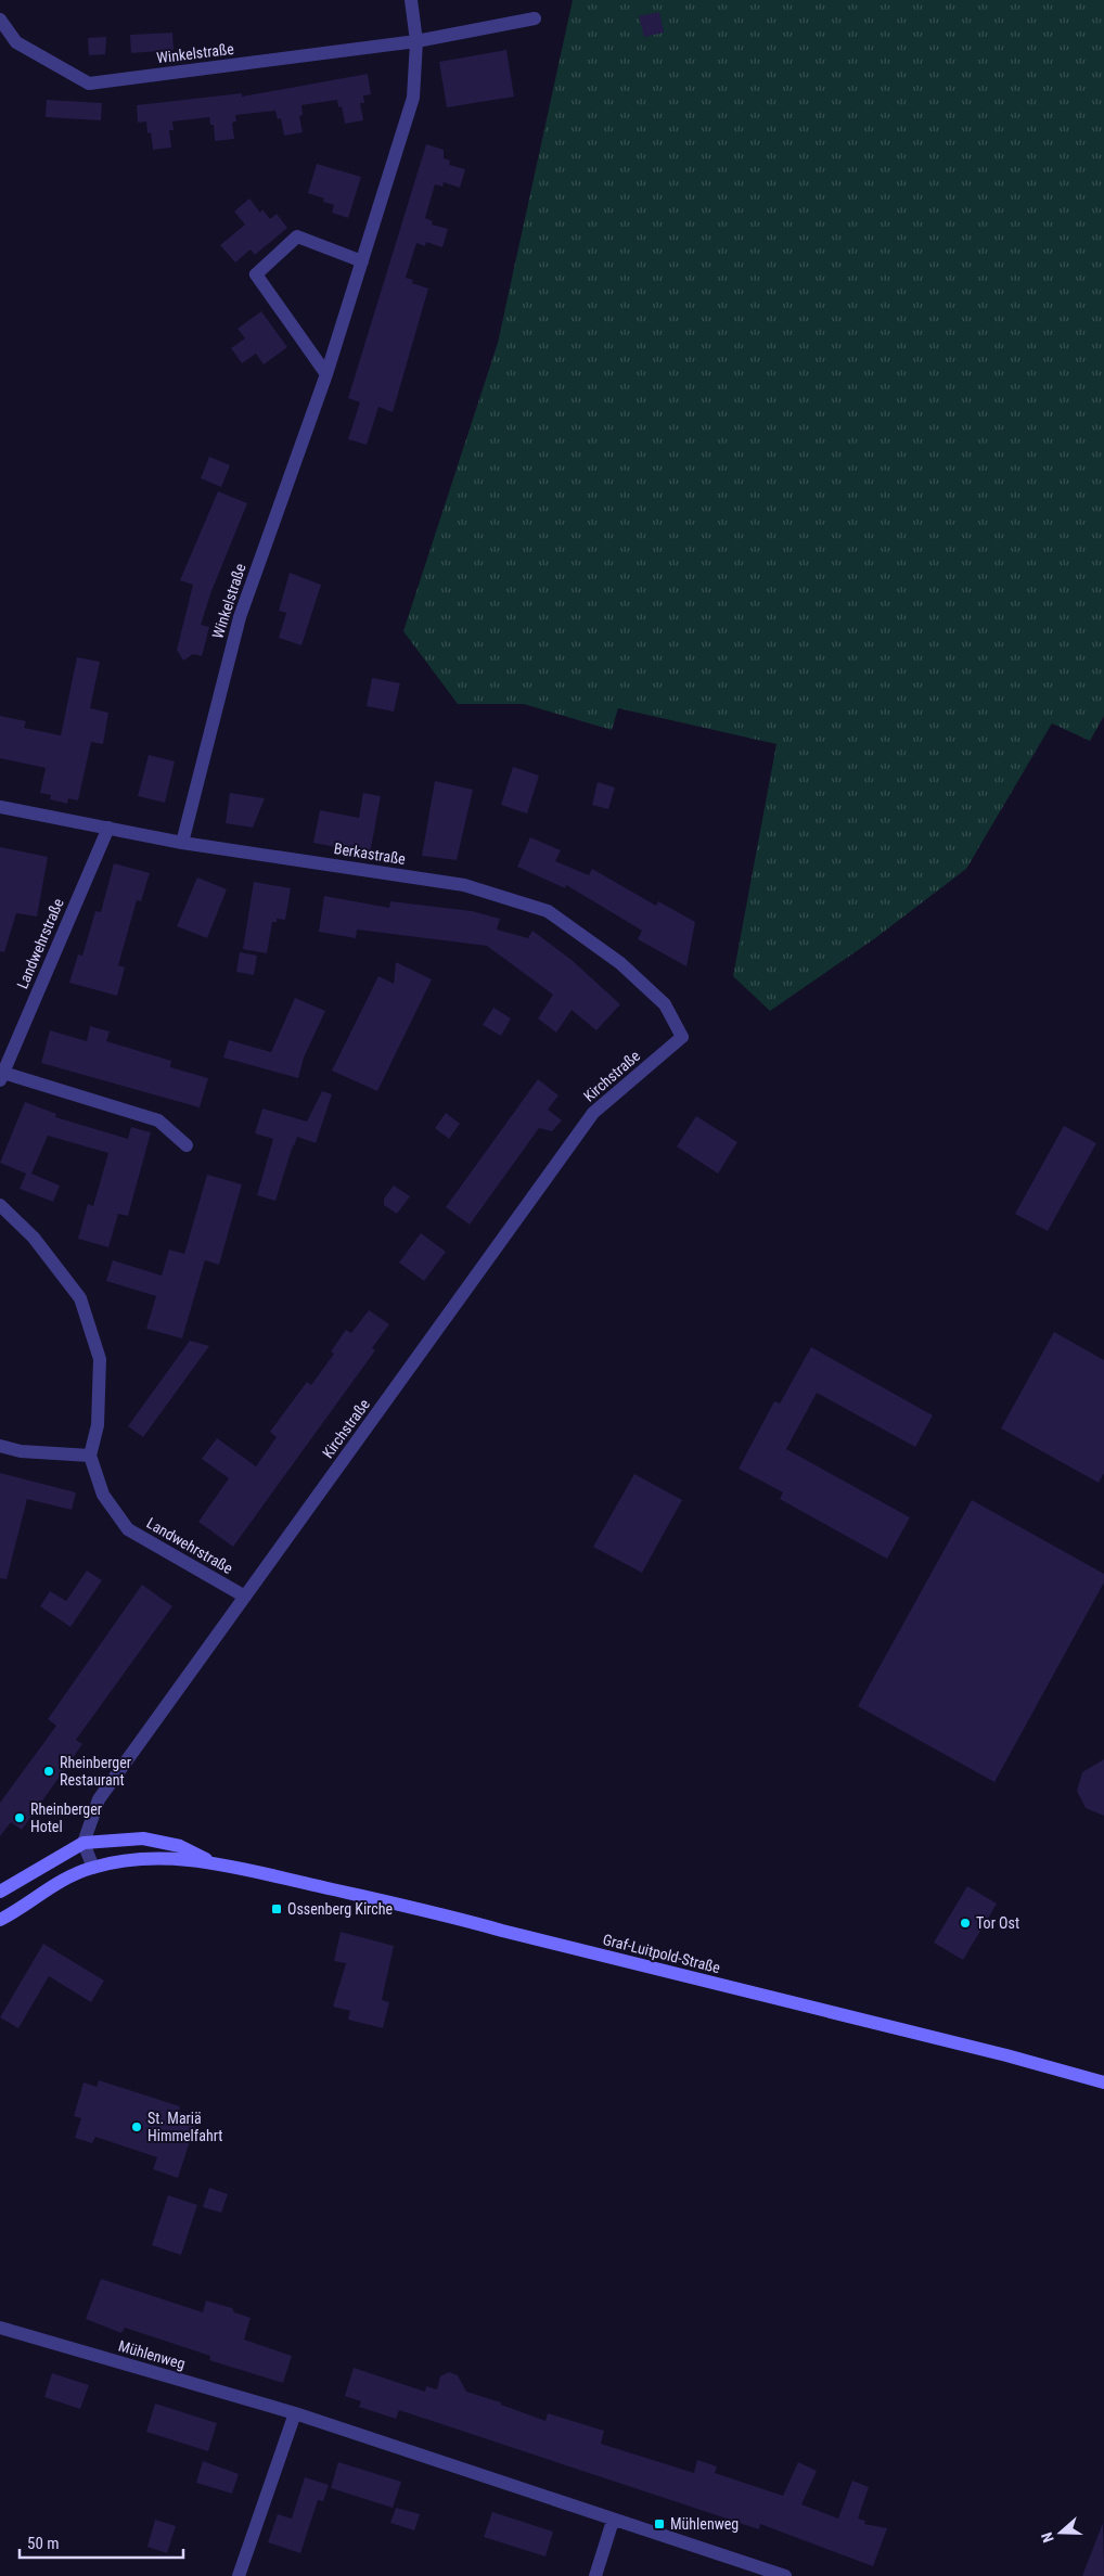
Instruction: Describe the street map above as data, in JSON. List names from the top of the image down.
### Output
{
  "streets": {
    "street": [
      "Winkelstraße",
      "Berkastraße",
      "Landwehrstraße",
      "Kirchstraße",
      "Graf-Luitpold-Straße",
      "Mühlenweg"
    ]
  },
  "crossings": [
    ["Winkelstraße", "Berkastraße"],
    ["Berkastraße", "Landwehrstraße"],
    ["Berkastraße", "Kirchstraße"],
    ["Landwehrstraße", "Kirchstraße"],
    ["Kirchstraße", "Graf-Luitpold-Straße"]
  ],
  "places": {
    "other": [
      "Rheinberger Restaurant",
      "Rheinberger Hotel",
      "Tor Ost",
      "St. Mariä Himmelfahrt"
    ],
    "transit": ["Ossenberg Kirche", "Mühlenweg"]
  },
  "scale_bar": "50 m",
  "north": "left"
}
